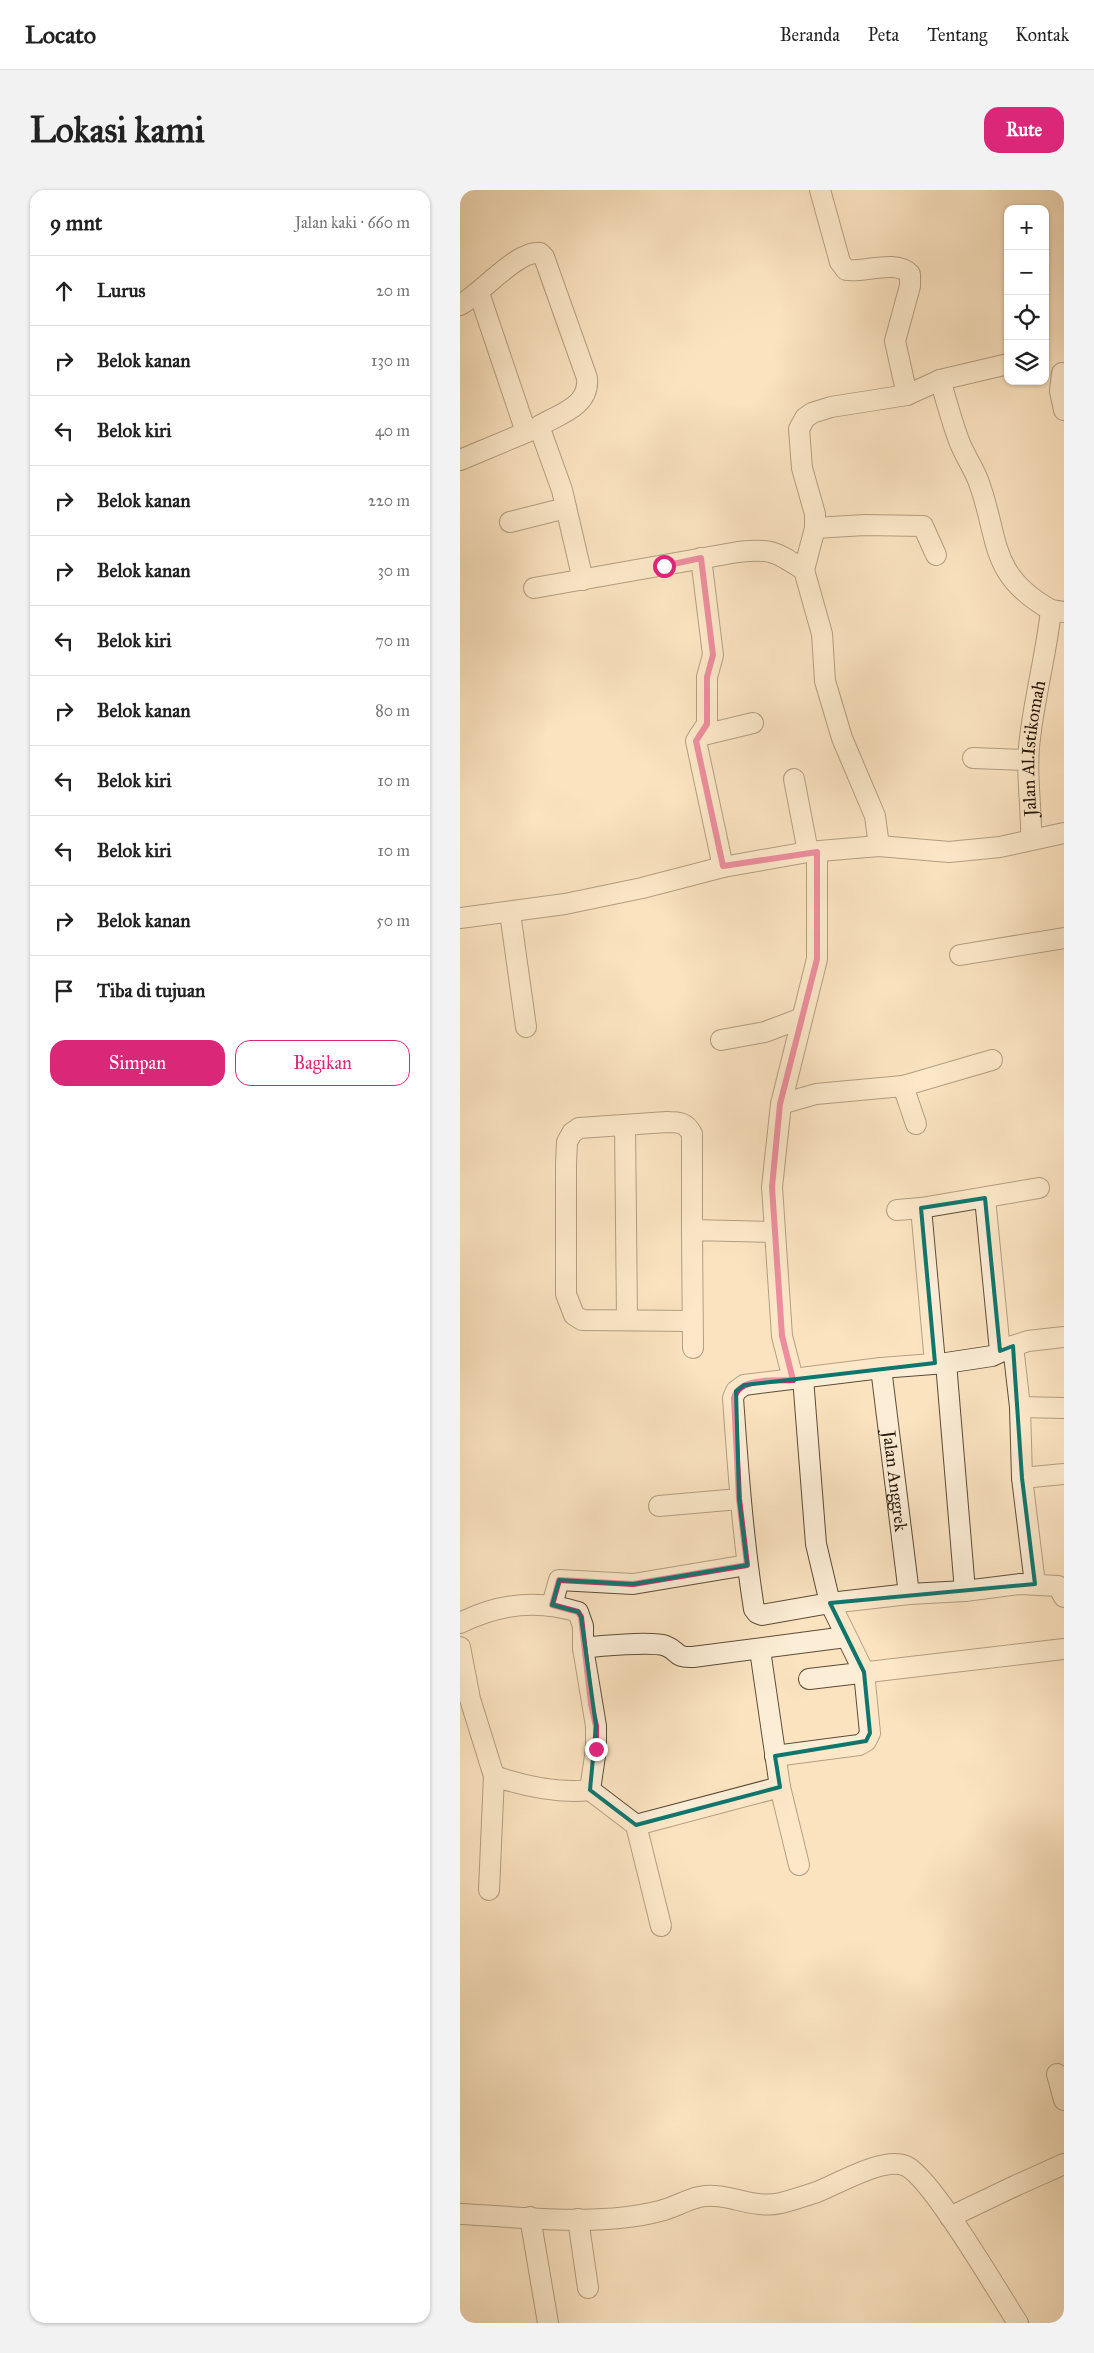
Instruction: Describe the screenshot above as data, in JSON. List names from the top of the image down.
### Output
{
  "streets": {
    "street": ["Jalan Al.Istikomah", "Jalan Anggrek"]
  },
  "page": {
    "header": "Locato",
    "nav": [
      "Beranda",
      "Peta",
      "Tentang",
      "Kontak"
    ],
    "buttons": [
      "Rute",
      ["Simpan", "Bagikan"]
    ],
    "title": "Lokasi kami",
    "heading": ["9 mnt", "Jalan kaki · 660 m"],
    "map_buttons": ["+", "−"],
    "list": [
      ["Lurus", "20 m"],
      ["Belok kanan", "130 m"],
      ["Belok kiri", "40 m"],
      ["Belok kanan", "220 m"],
      ["Belok kanan", "30 m"],
      ["Belok kiri", "70 m"],
      ["Belok kanan", "80 m"],
      ["Belok kiri", "10 m"],
      ["Belok kiri", "10 m"],
      ["Belok kanan", "50 m"],
      "Tiba di tujuan"
    ]
  }
}
